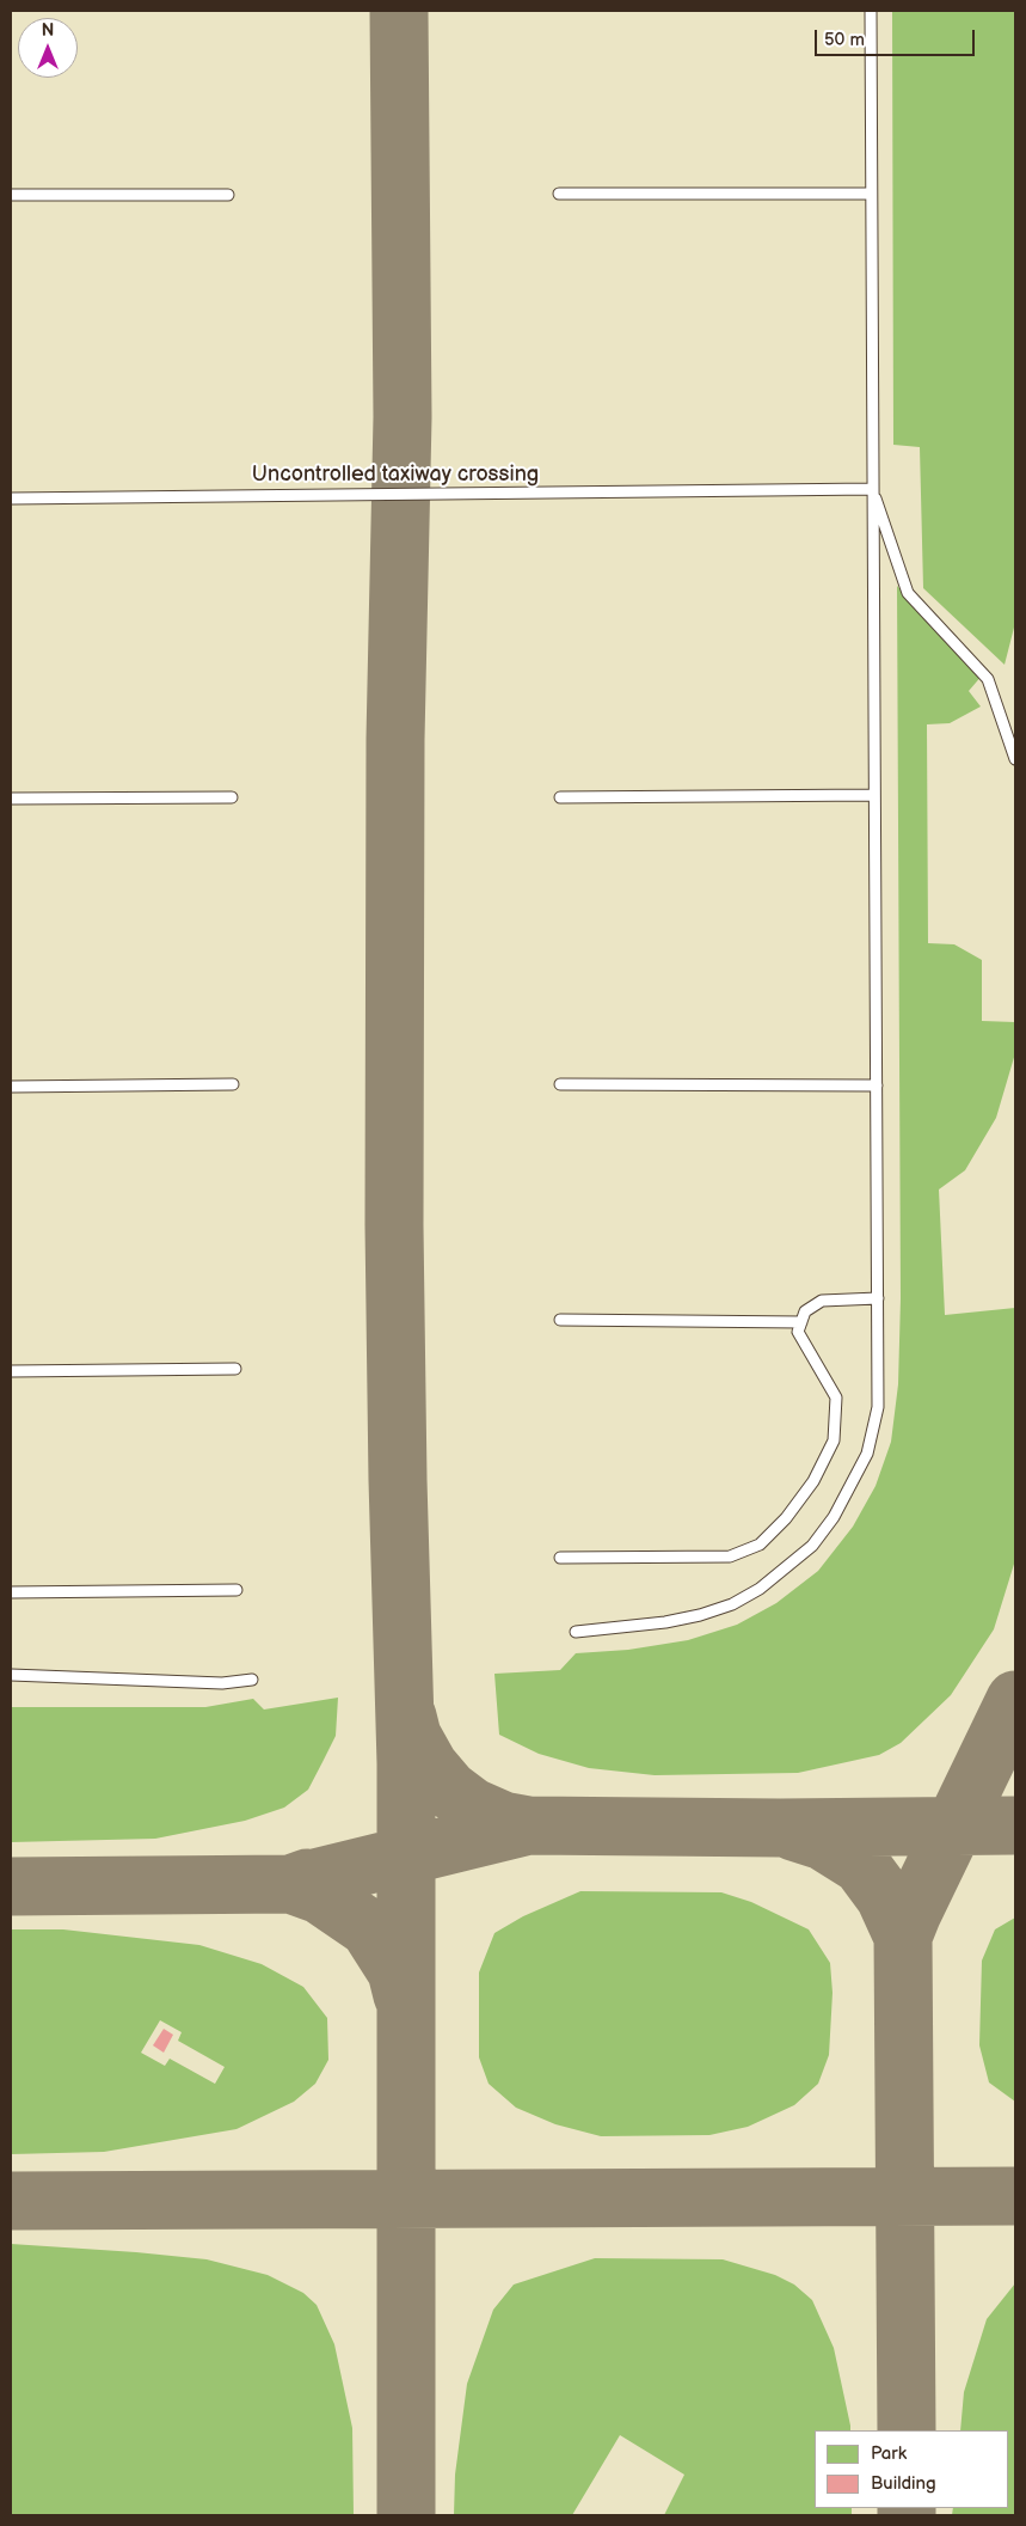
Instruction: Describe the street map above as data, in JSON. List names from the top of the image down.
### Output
{
  "streets": {
    "lane": ["Uncontrolled taxiway crossing"]
  },
  "legend": ["Park", "Building"],
  "scale_bar": "50 m",
  "north": "top"
}
